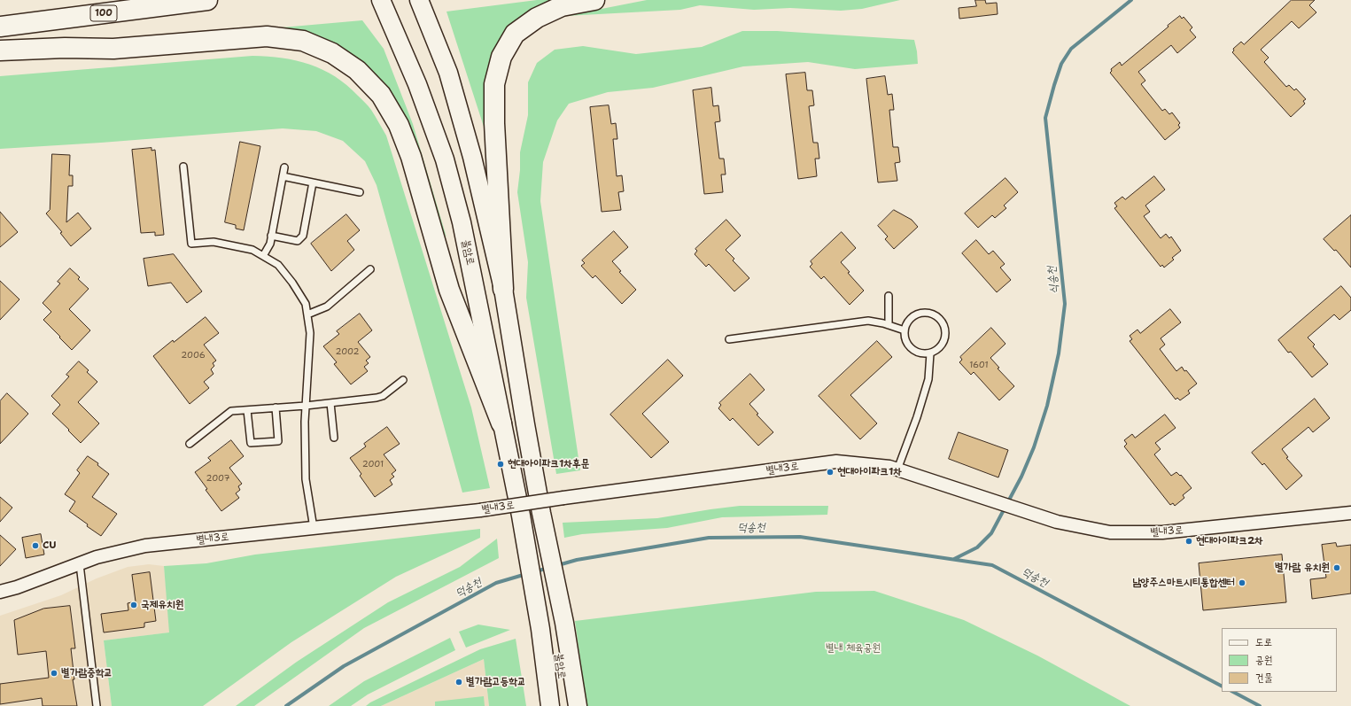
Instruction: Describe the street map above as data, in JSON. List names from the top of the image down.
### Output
{
  "streets": {
    "highway": ["100"],
    "street": ["불암로", "별내3로"]
  },
  "water": ["식송천", "덕송천"],
  "parks": ["별내 체육공원"],
  "places": [
    "현대아이파크1차후문",
    "현대아이파크1차",
    "현대아이파크2차",
    "CU",
    "별가람 유치원",
    "남양주스마트시티통합센터",
    "국제유치원",
    "별가람중학교",
    "별가람고등학교"
  ],
  "house_numbers": [
    "2002",
    "2006",
    "1601",
    "2001",
    "2007"
  ],
  "legend": ["도로", "공원", "건물"]
}
